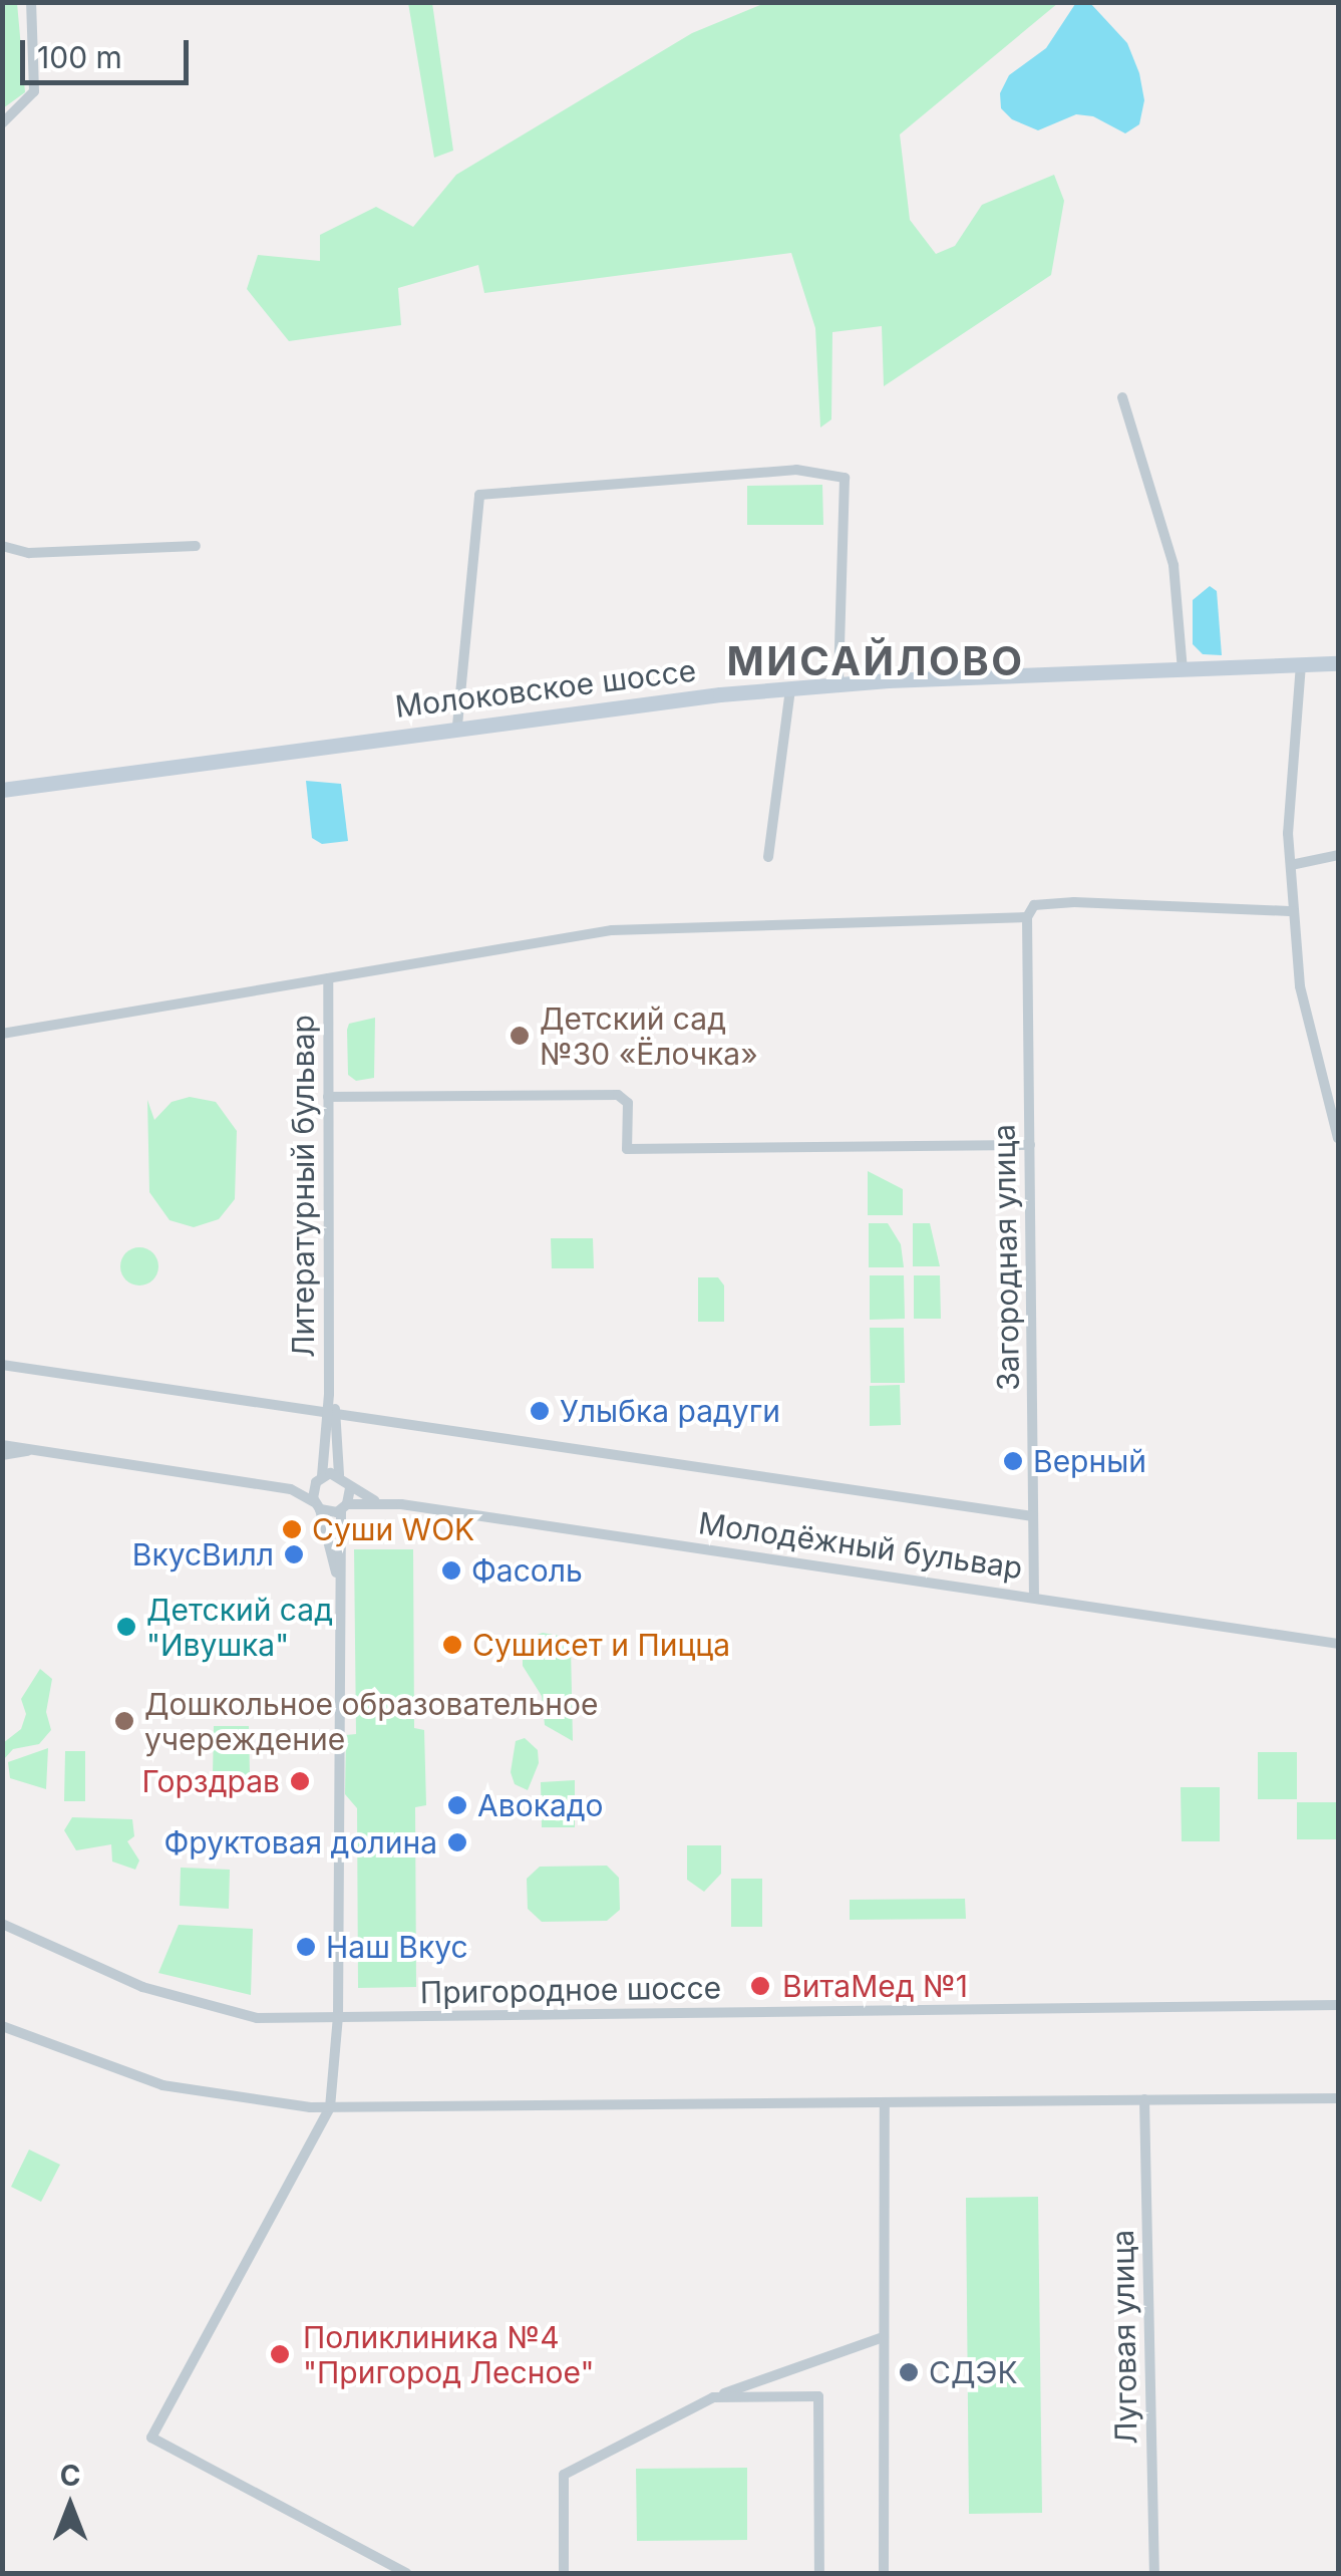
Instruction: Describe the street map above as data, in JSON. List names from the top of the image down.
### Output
{
  "streets": {
    "main road": ["Молоковское шоссе"],
    "street": [
      "Литературный бульвар",
      "Загородная улица",
      "Молодёжный бульвар",
      "Пригородное шоссе",
      "Луговая улица"
    ]
  },
  "crossings": [
    ["Литературный бульвар", "Молодёжный бульвар"],
    ["Загородная улица", "Молодёжный бульвар"]
  ],
  "districts": ["МИСАЙЛОВО"],
  "places": [
    "Детский сад №30 «Ёлочка»",
    "Улыбка радуги",
    "Верный",
    "Суши WOK",
    "ВкусВилл",
    "Фасоль",
    "Детский сад \"Ивушка\"",
    "Сушисет и Пицца",
    "Дошкольное образовательное учереждение",
    "Горздрав",
    "Авокадо",
    "Фруктовая долина",
    "Наш Вкус",
    "ВитаМед №1",
    "Поликлиника №4 \"Пригород Лесное\"",
    "СДЭК"
  ],
  "scale_bar": "100 m",
  "north": "top"
}
